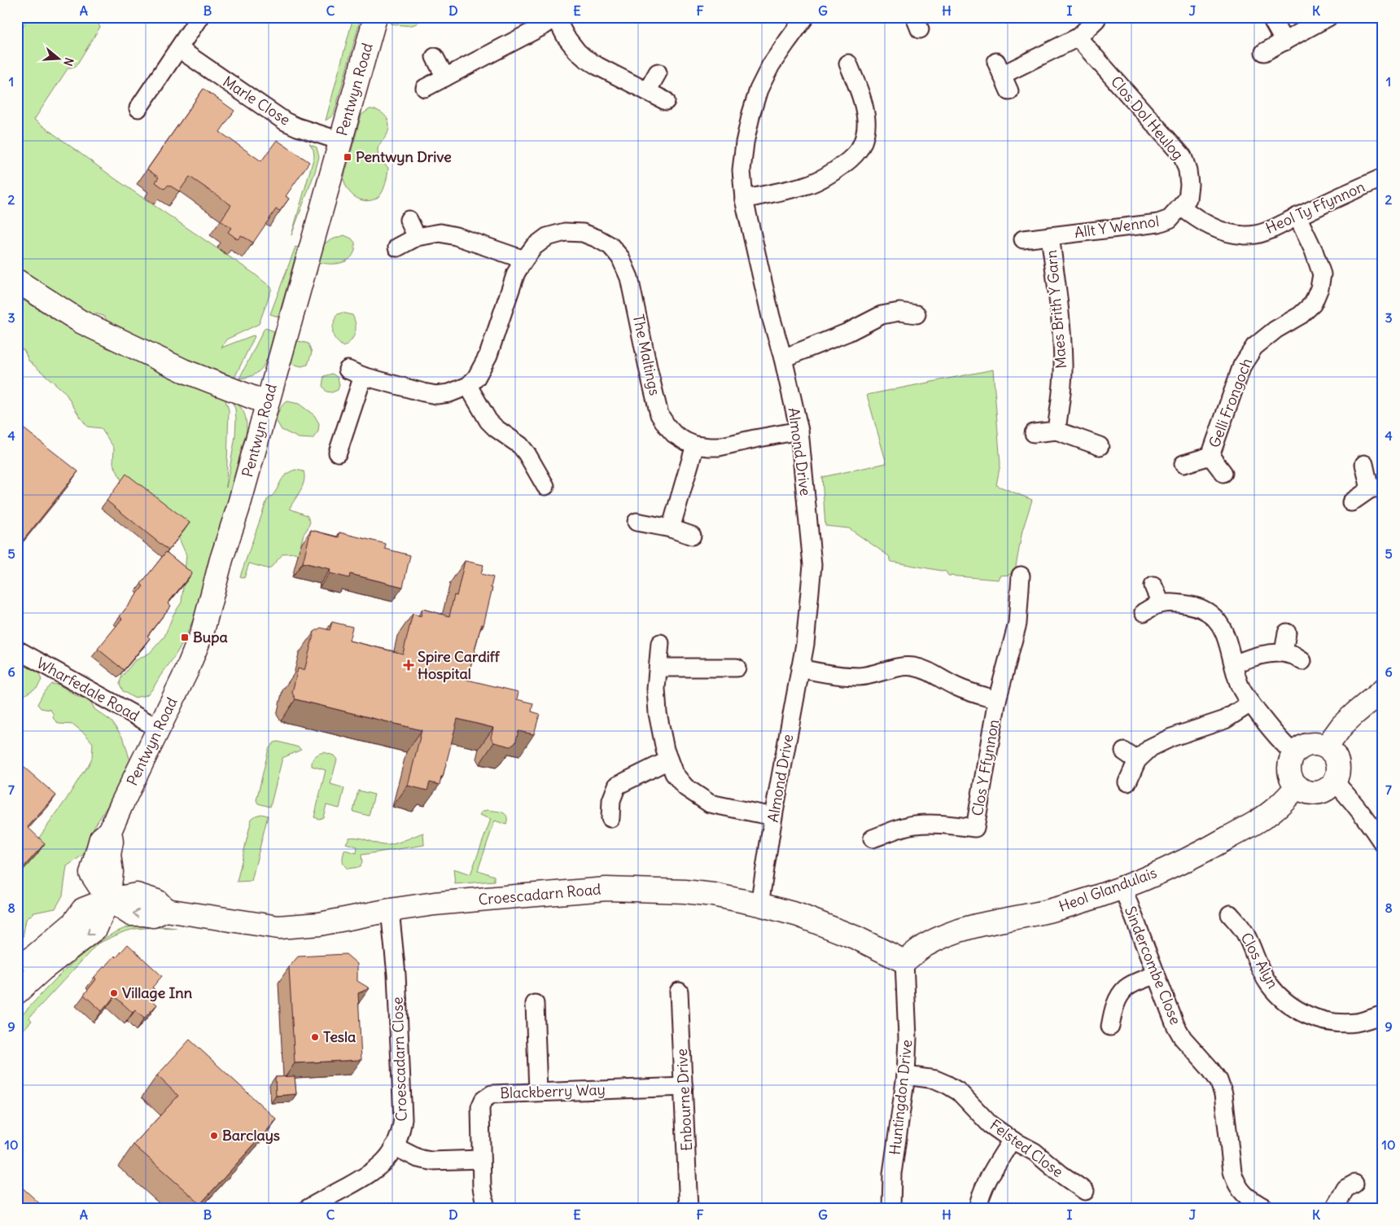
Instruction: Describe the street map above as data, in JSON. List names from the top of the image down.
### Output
{
  "streets": {
    "street": [
      "Pentwyn Road",
      "Marle Close",
      "Clos Dol Heulog",
      "Heol Ty Ffynnon",
      "Allt Y Wennol",
      "Maes Brith Y Garn",
      "The Maltings",
      "Gelli Frongoch",
      "Almond Drive",
      "Wharfedale Road",
      "Clos Y Ffynnon",
      "Heol Glandulais",
      "Croescadarn Road",
      "Clos Alyn",
      "Sindercombe Close",
      "Croescadarn Close",
      "Blackberry Way",
      "Huntingdon Drive",
      "Enbourne Drive",
      "Felsted Close"
    ]
  },
  "crossings": [
    ["Pentwyn Road", "Marle Close"],
    ["Pentwyn Road", "Wharfedale Road"],
    ["Pentwyn Road", "Croescadarn Road"],
    ["Clos Dol Heulog", "Heol Ty Ffynnon"],
    ["Clos Dol Heulog", "Allt Y Wennol"],
    ["Heol Ty Ffynnon", "Allt Y Wennol"],
    ["Heol Ty Ffynnon", "Gelli Frongoch"],
    ["Allt Y Wennol", "Maes Brith Y Garn"],
    ["The Maltings", "Almond Drive"],
    ["Almond Drive", "Clos Y Ffynnon"],
    ["Almond Drive", "Croescadarn Road"],
    ["Heol Glandulais", "Croescadarn Road"],
    ["Heol Glandulais", "Sindercombe Close"],
    ["Heol Glandulais", "Huntingdon Drive"],
    ["Croescadarn Road", "Croescadarn Close"],
    ["Croescadarn Road", "Huntingdon Drive"],
    ["Blackberry Way", "Enbourne Drive"],
    ["Huntingdon Drive", "Felsted Close"]
  ],
  "places": {
    "transit": ["Pentwyn Drive", "Bupa"],
    "health": ["Spire Cardiff Hospital"],
    "other": ["Village Inn", "Tesla", "Barclays"]
  },
  "north": "right",
  "grid": {
    "columns": [
      "A",
      "B",
      "C",
      "D",
      "E",
      "F",
      "G",
      "H",
      "I",
      "J",
      "K"
    ],
    "rows": [
      "1",
      "2",
      "3",
      "4",
      "5",
      "6",
      "7",
      "8",
      "9",
      "10"
    ]
  }
}
